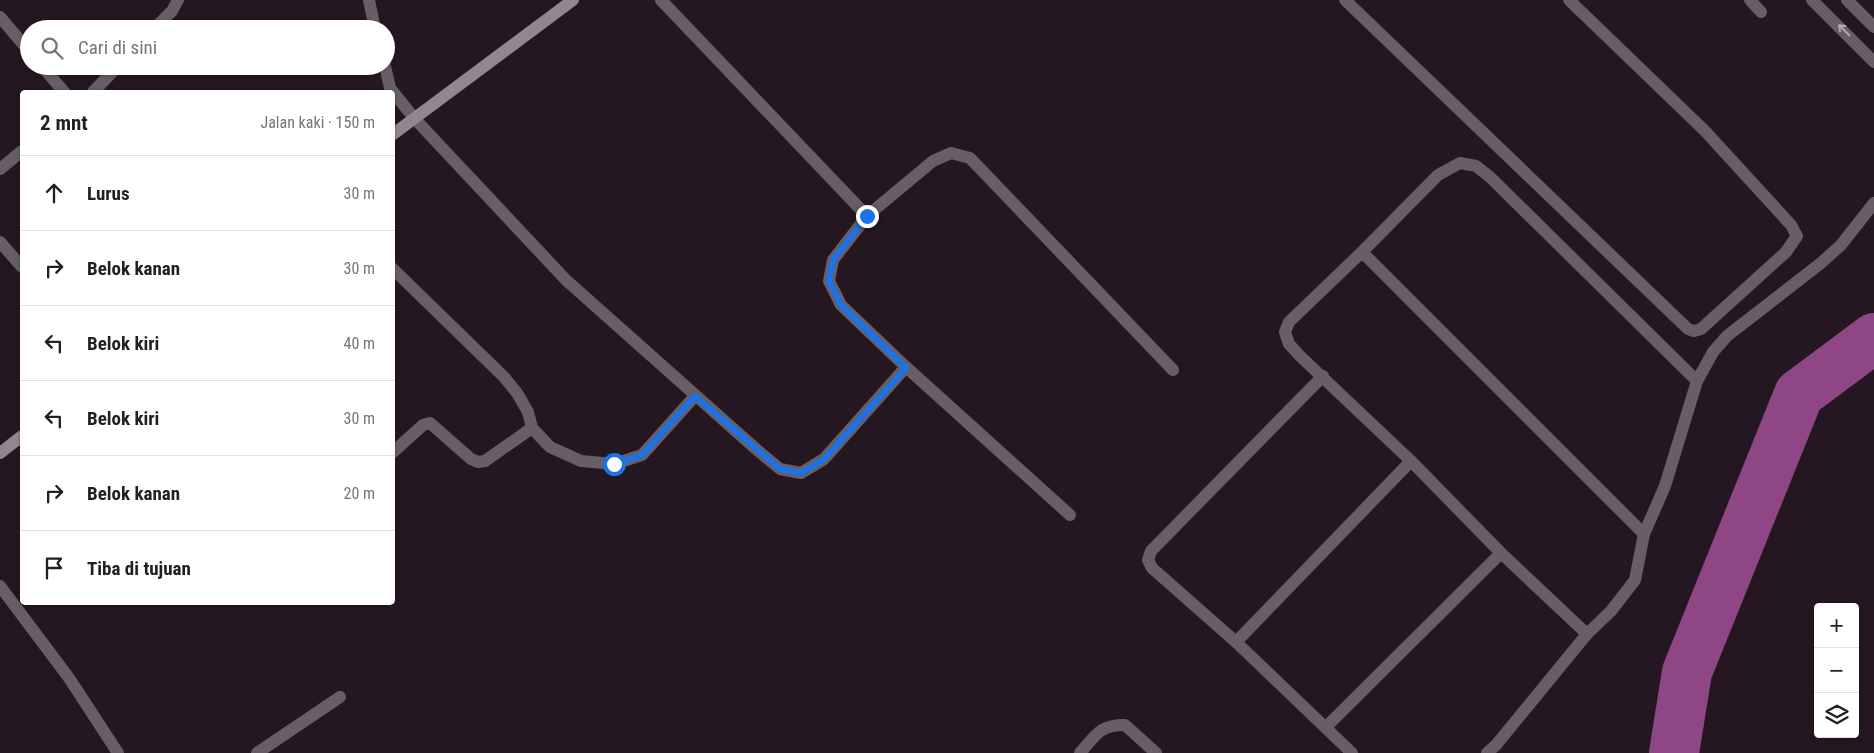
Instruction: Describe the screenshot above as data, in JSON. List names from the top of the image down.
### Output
{
  "page": {
    "search": "Cari di sini",
    "heading": ["2 mnt", "Jalan kaki · 150 m"],
    "list": [
      ["Lurus", "30 m"],
      ["Belok kanan", "30 m"],
      ["Belok kiri", "40 m"],
      ["Belok kiri", "30 m"],
      ["Belok kanan", "20 m"],
      "Tiba di tujuan"
    ],
    "map_buttons": ["+", "−"]
  }
}
